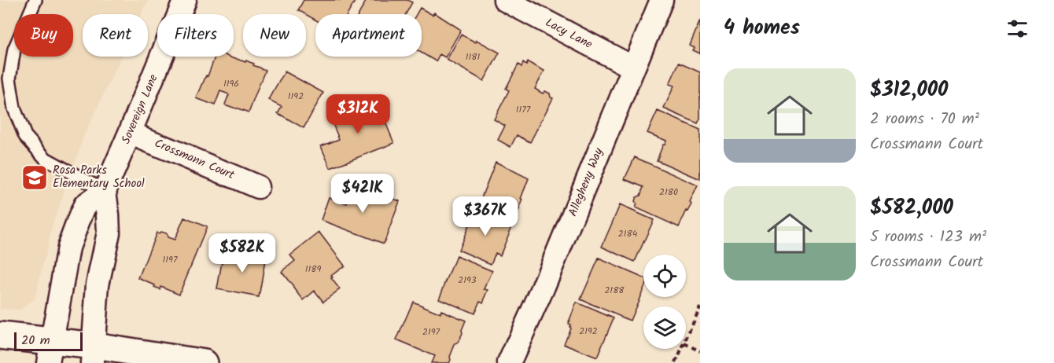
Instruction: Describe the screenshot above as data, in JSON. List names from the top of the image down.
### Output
{
  "streets": {
    "street": [
      "Lacy Lane",
      "Sovereign Lane",
      "Crossmann Court",
      "Allegheny Way"
    ]
  },
  "crossings": [
    ["Lacy Lane", "Allegheny Way"],
    ["Sovereign Lane", "Crossmann Court"]
  ],
  "places": {
    "school or university": ["Rosa Parks Elementary School"]
  },
  "house_numbers": [
    "1181",
    "1196",
    "1192",
    "1177",
    "2180",
    "2184",
    "1197",
    "1189",
    "2193",
    "2188",
    "2192",
    "2197"
  ],
  "scale_bar": "20 m",
  "page": {
    "heading": "4 homes",
    "chip": [
      "Buy",
      "Rent",
      "Filters",
      "New",
      "Apartment"
    ],
    "list": [
      {
        "name": "$312,000",
        "note": "2 rooms · 70 m² · Crossmann Court"
      },
      {
        "name": "$582,000",
        "note": "5 rooms · 123 m² · Crossmann Court"
      }
    ],
    "price": [
      "$312K",
      "$421K",
      "$367K",
      "$582K"
    ],
    "scale": "20 m"
  }
}
